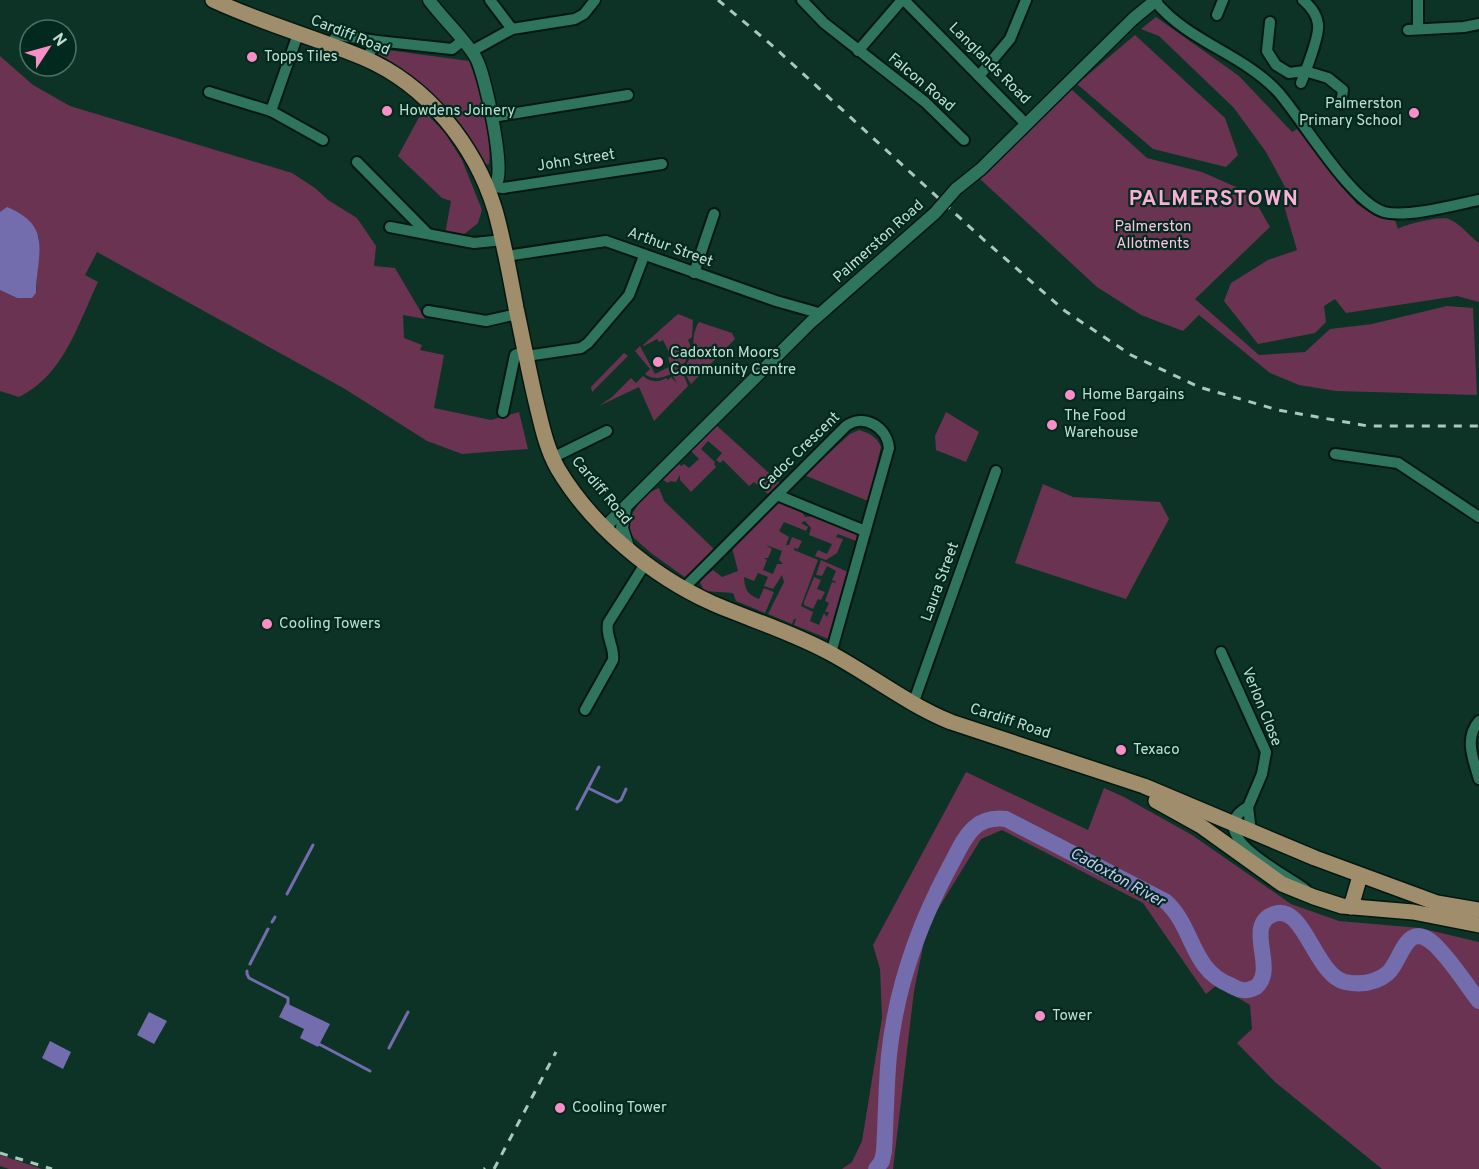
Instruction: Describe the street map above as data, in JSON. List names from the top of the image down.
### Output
{
  "streets": {
    "main road": ["Cardiff Road"],
    "street": [
      "Langlands Road",
      "Falcon Road",
      "John Street",
      "Palmerston Road",
      "Arthur Street",
      "Cadoc Crescent",
      "Laura Street",
      "Verlon Close"
    ]
  },
  "crossings": [
    ["Cardiff Road", "John Street"],
    ["Cardiff Road", "Palmerston Road"],
    ["Cardiff Road", "Arthur Street"],
    ["Cardiff Road", "Cadoc Crescent"],
    ["Cardiff Road", "Laura Street"],
    ["Cardiff Road", "Verlon Close"],
    ["Langlands Road", "Palmerston Road"],
    ["Palmerston Road", "Arthur Street"]
  ],
  "districts": ["PALMERSTOWN"],
  "water": ["Cadoxton River"],
  "parks": ["Palmerston Allotments"],
  "places": [
    "Topps Tiles",
    "Howdens Joinery",
    "Palmerston Primary School",
    "Cadoxton Moors Community Centre",
    "Home Bargains",
    "The Food Warehouse",
    "Cooling Towers",
    "Texaco",
    "Tower",
    "Cooling Tower"
  ],
  "north": "top right"
}
